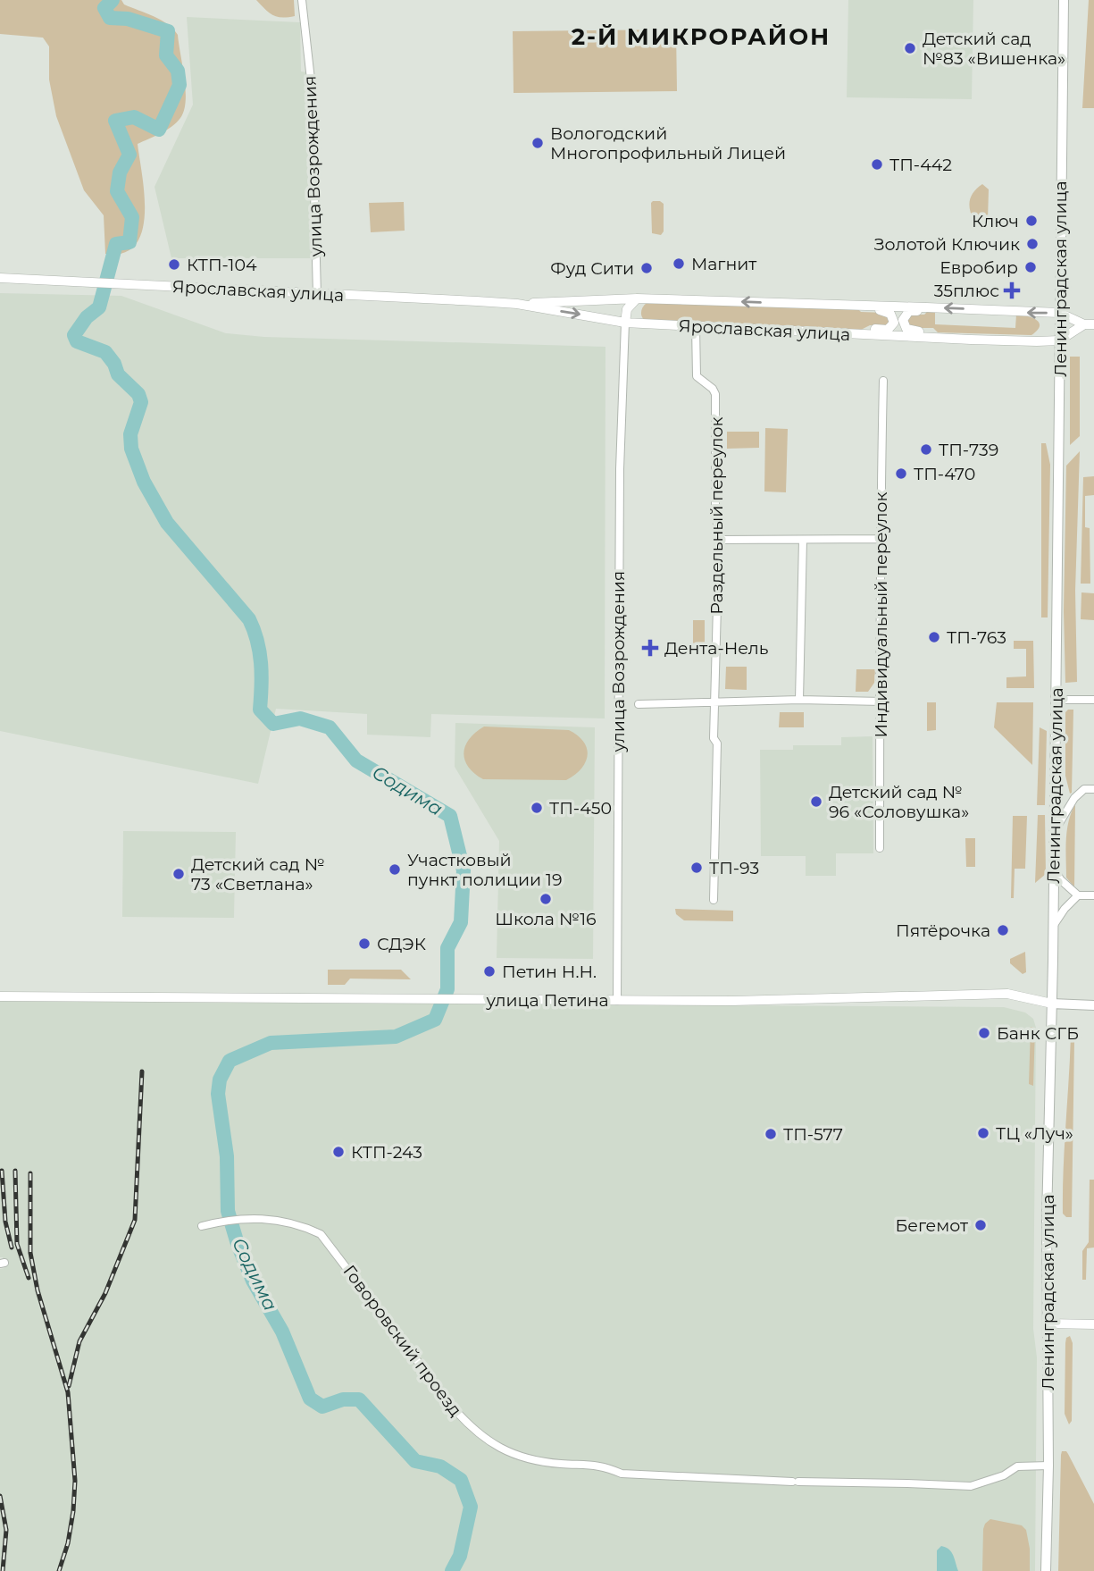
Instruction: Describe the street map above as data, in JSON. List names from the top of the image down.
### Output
{
  "streets": {
    "main road": ["Ленинградская улица", "улица Петина"],
    "street": [
      "улица Возрождения",
      "Ярославская улица",
      "Раздельный переулок",
      "Индивидуальный переулок",
      "Говоровский проезд"
    ]
  },
  "crossings": [
    ["улица Возрождения", "Ярославская улица"],
    ["улица Возрождения", "улица Петина"],
    ["Ленинградская улица", "Ярославская улица"],
    ["Ленинградская улица", "улица Петина"],
    ["Ленинградская улица", "Говоровский проезд"],
    ["Ярославская улица", "Раздельный переулок"]
  ],
  "districts": ["2-Й МИКРОРАЙОН"],
  "water": ["Содима"],
  "places": {
    "other": [
      "Детский сад №83 «Вишенка»",
      "Вологодский Многопрофильный Лицей",
      "ТП-442",
      "Ключ",
      "Золотой Ключик",
      "Магнит",
      "КТП-104",
      "Евробир",
      "Фуд Сити",
      "ТП-739",
      "ТП-470",
      "ТП-763",
      "Детский сад № 96 «Соловушка»",
      "ТП-450",
      "ТП-93",
      "Участковый пункт полиции 19",
      "Детский сад № 73 «Светлана»",
      "Школа №16",
      "Пятёрочка",
      "СДЭК",
      "Петин Н.Н.",
      "Банк СГБ",
      "ТЦ «Луч»",
      "ТП-577",
      "КТП-243",
      "Бегемот"
    ],
    "health": ["35плюс", "Дента-Нель"]
  }
}
